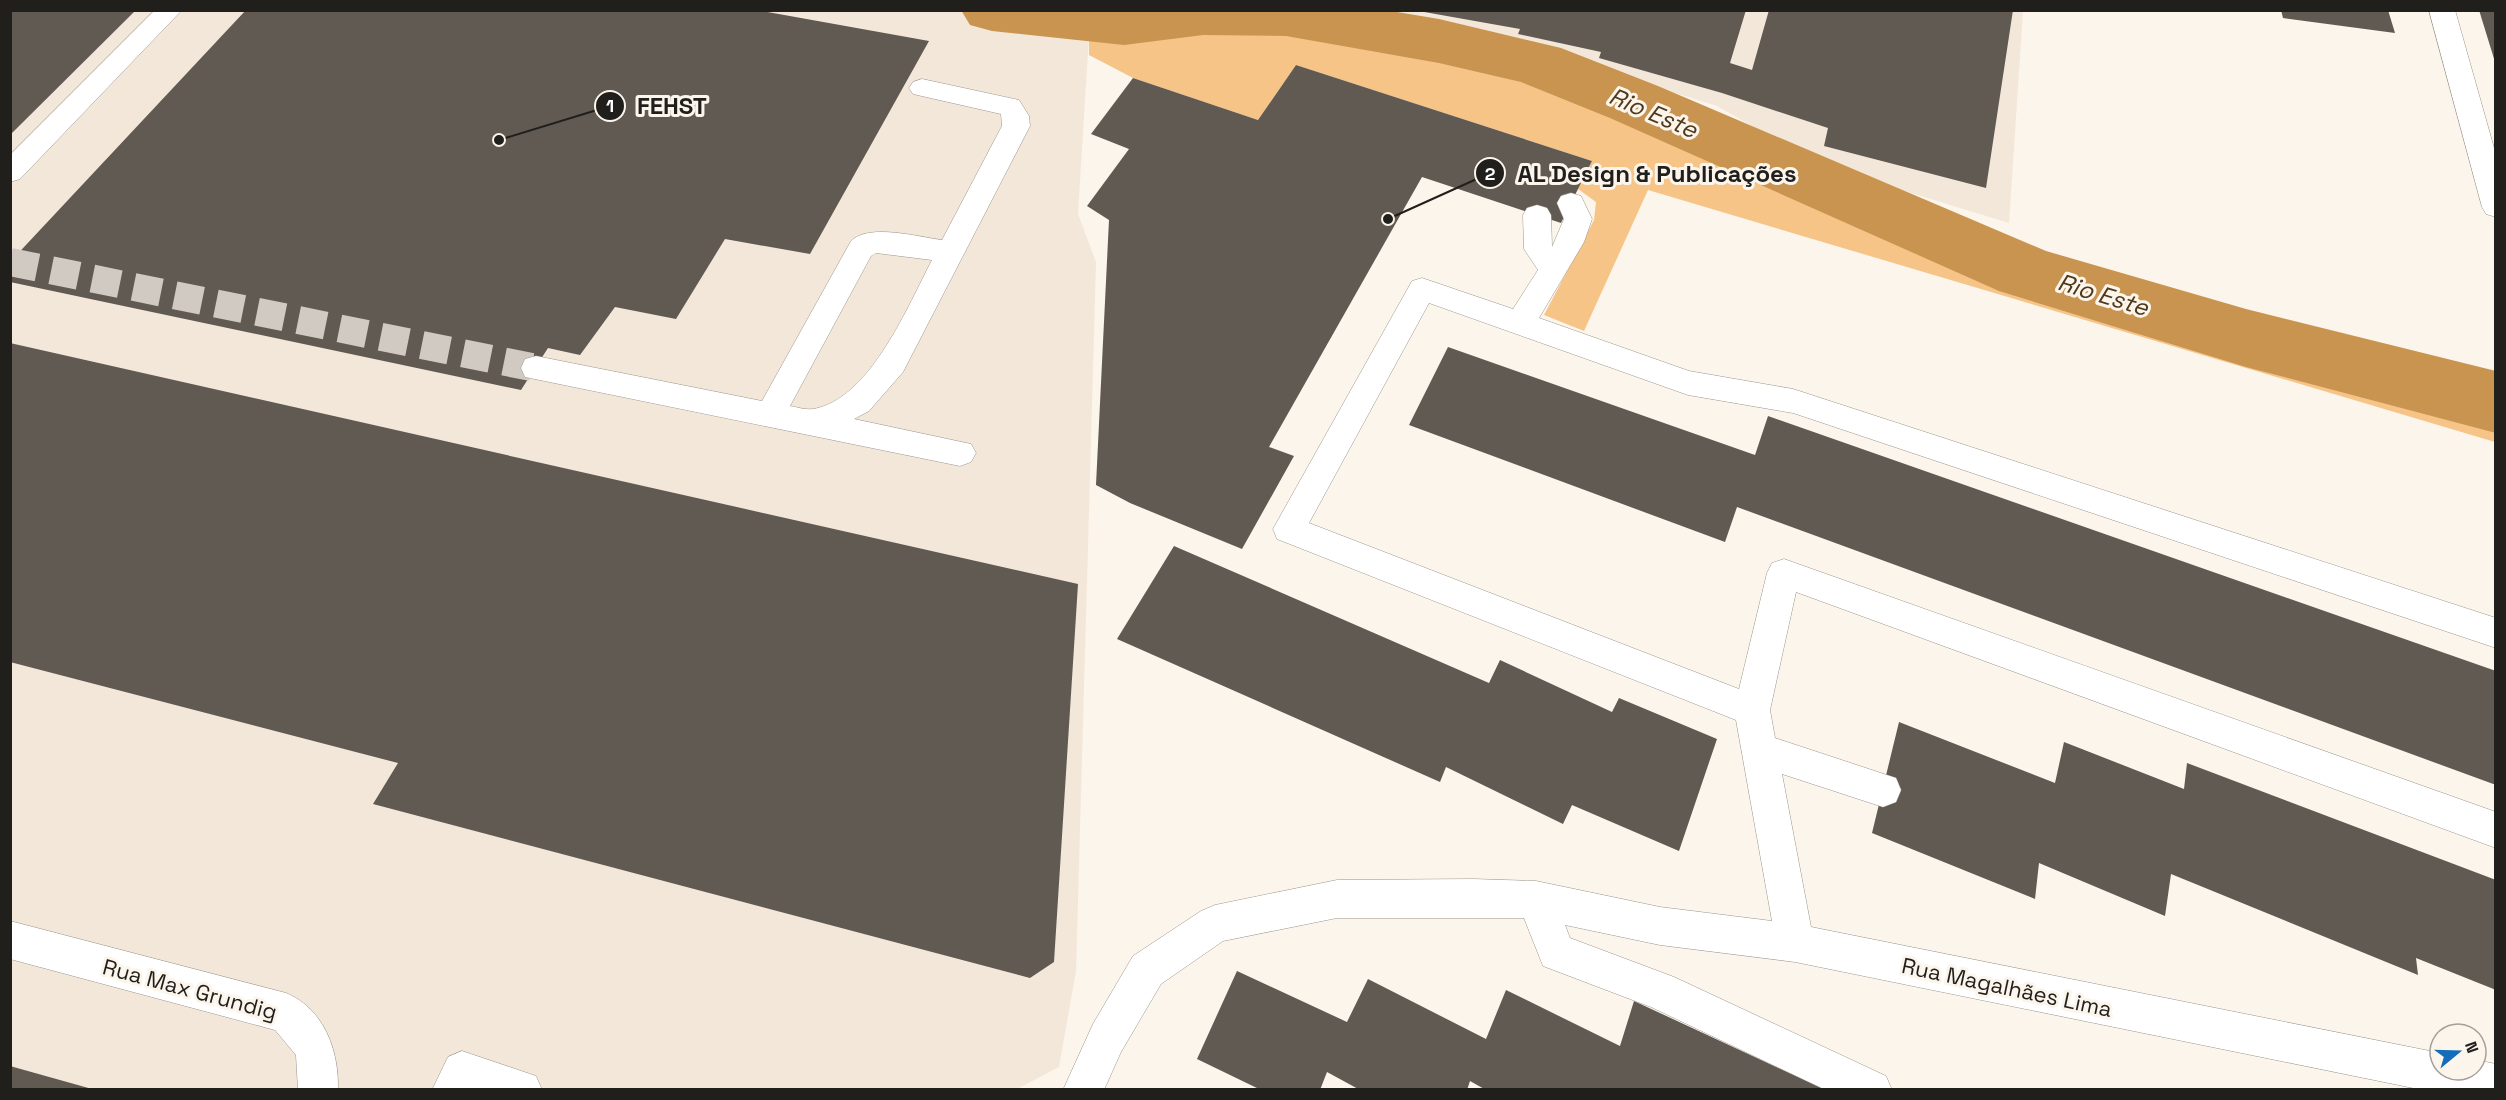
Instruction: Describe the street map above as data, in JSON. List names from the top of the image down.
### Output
{
  "streets": {
    "street": ["Rua Magalhães Lima", "Rua Max Grundig"]
  },
  "water": ["Rio Este"],
  "places": ["FEHST", "AL Design & Publicações"],
  "north": "right"
}
